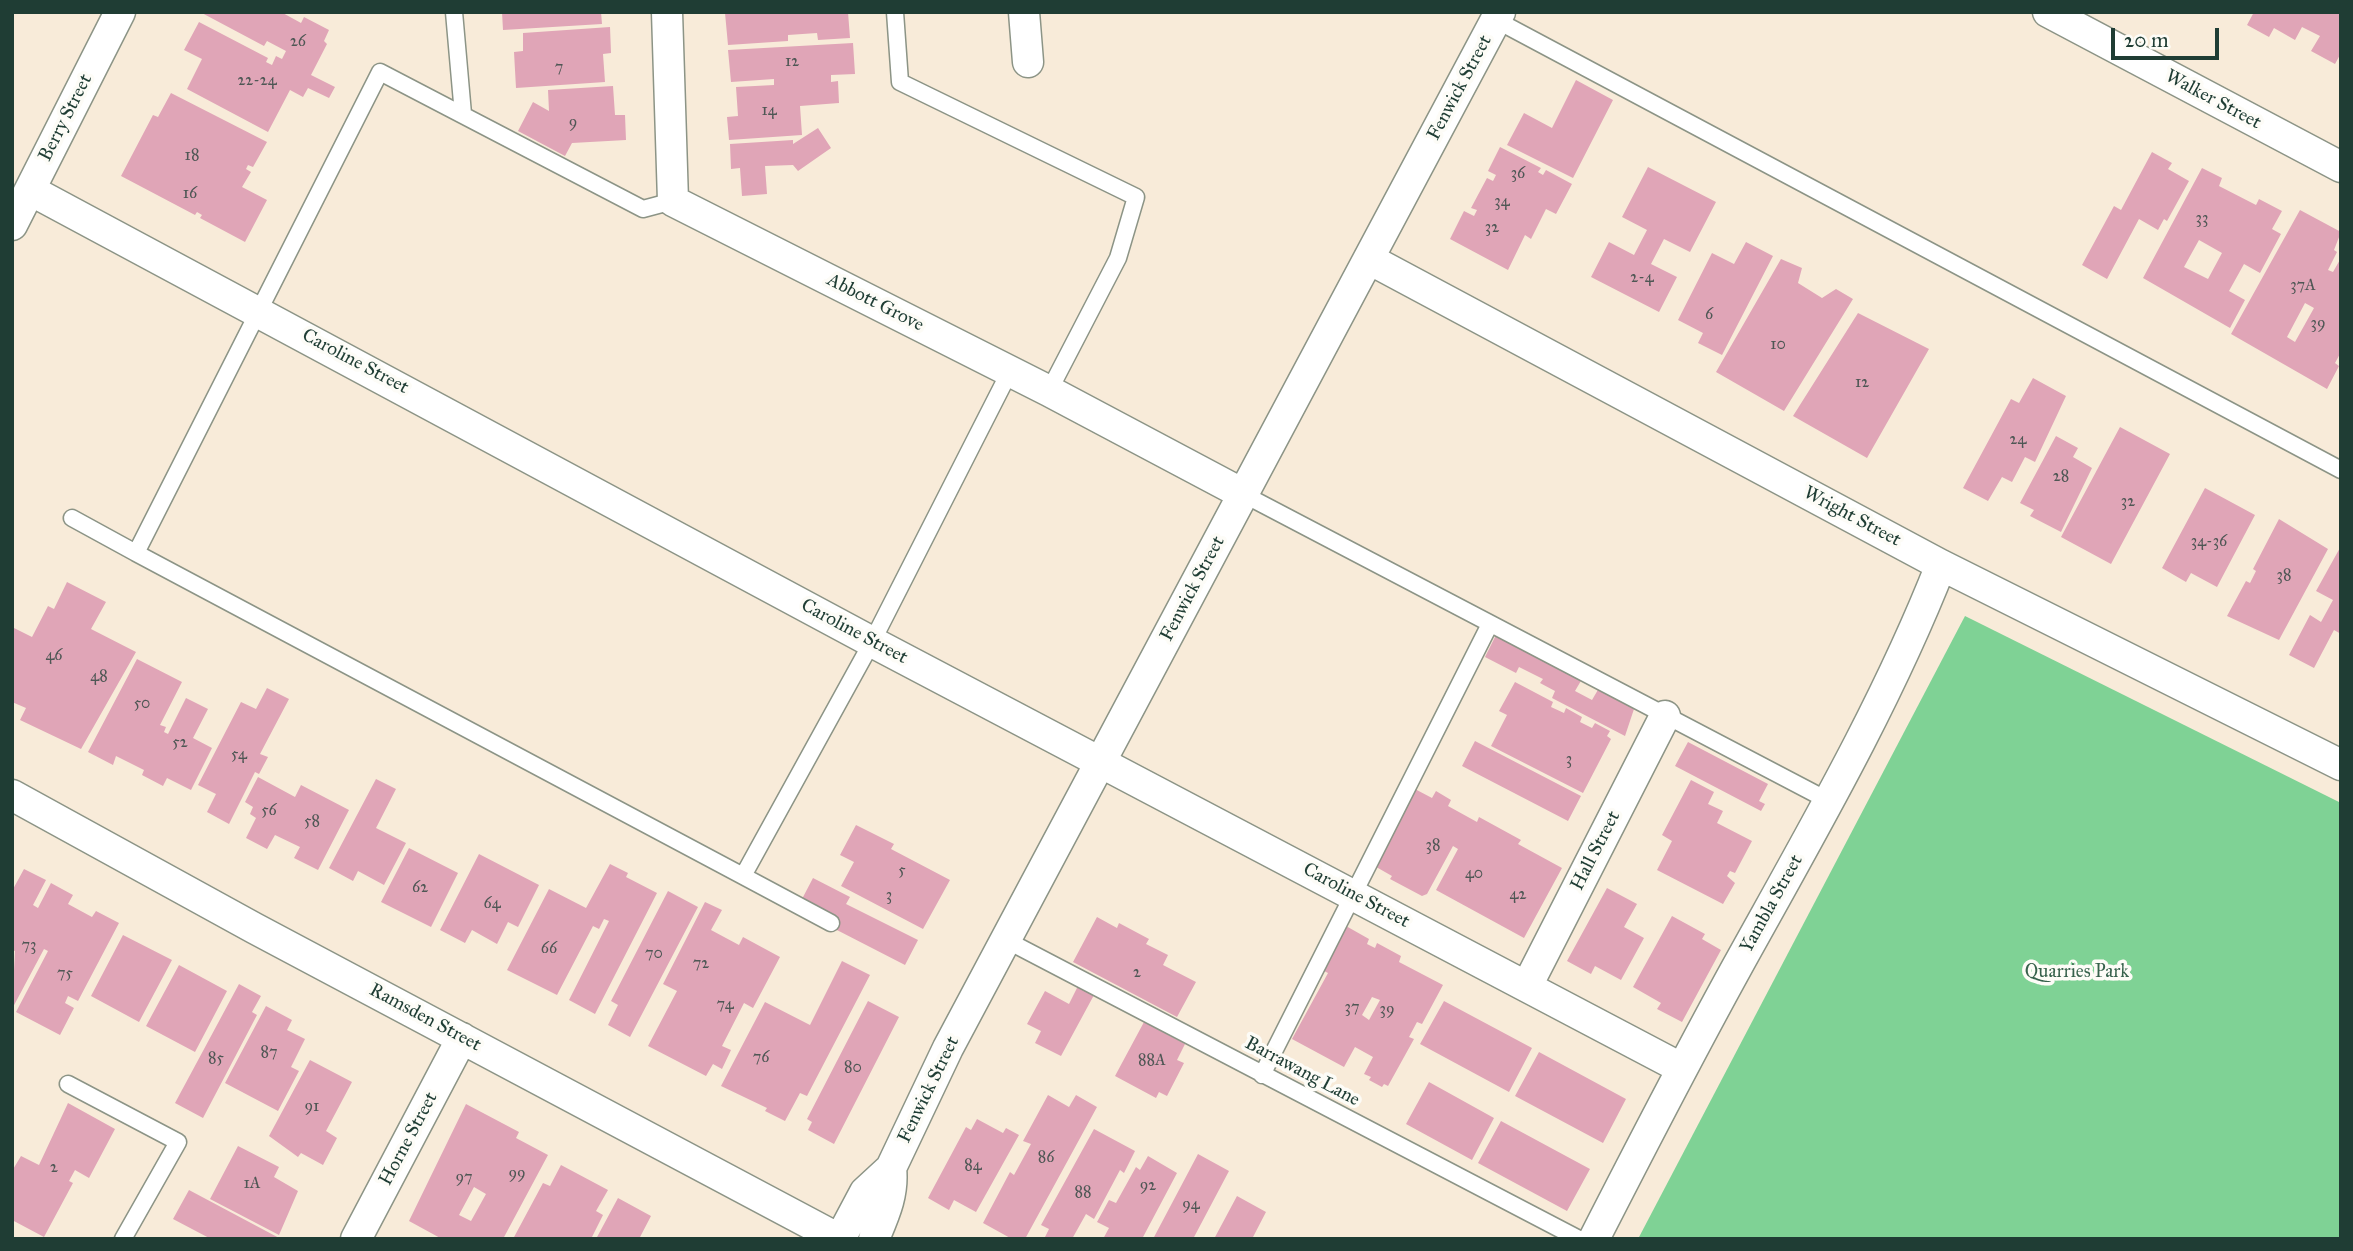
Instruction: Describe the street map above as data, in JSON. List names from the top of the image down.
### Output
{
  "streets": {
    "street": [
      "Fenwick Street",
      "Walker Street",
      "Berry Street",
      "Abbott Grove",
      "Caroline Street",
      "Wright Street",
      "Hall Street",
      "Yambla Street",
      "Ramsden Street",
      "Horne Street"
    ],
    "lane": ["Barrawang Lane"]
  },
  "crossings": [
    ["Fenwick Street", "Abbott Grove"],
    ["Fenwick Street", "Caroline Street"],
    ["Fenwick Street", "Wright Street"],
    ["Fenwick Street", "Ramsden Street"],
    ["Fenwick Street", "Barrawang Lane"],
    ["Berry Street", "Caroline Street"],
    ["Caroline Street", "Hall Street"],
    ["Caroline Street", "Yambla Street"],
    ["Wright Street", "Yambla Street"],
    ["Ramsden Street", "Horne Street"]
  ],
  "parks": ["Quarries Park"],
  "house_numbers": [
    "26",
    "12",
    "7",
    "22-24",
    "14",
    "9",
    "18",
    "36",
    "16",
    "34",
    "33",
    "32",
    "2-4",
    "37A",
    "6",
    "39",
    "10",
    "12",
    "24",
    "28",
    "32",
    "34-36",
    "38",
    "46",
    "48",
    "50",
    "52",
    "54",
    "3",
    "56",
    "58",
    "38",
    "5",
    "40",
    "62",
    "42",
    "3",
    "64",
    "73",
    "66",
    "70",
    "72",
    "2",
    "75",
    "74",
    "37",
    "39",
    "87",
    "76",
    "85",
    "88A",
    "80",
    "91",
    "86",
    "84",
    "2",
    "99",
    "97",
    "1A",
    "92",
    "88",
    "94"
  ],
  "scale_bar": "20 m"
}
